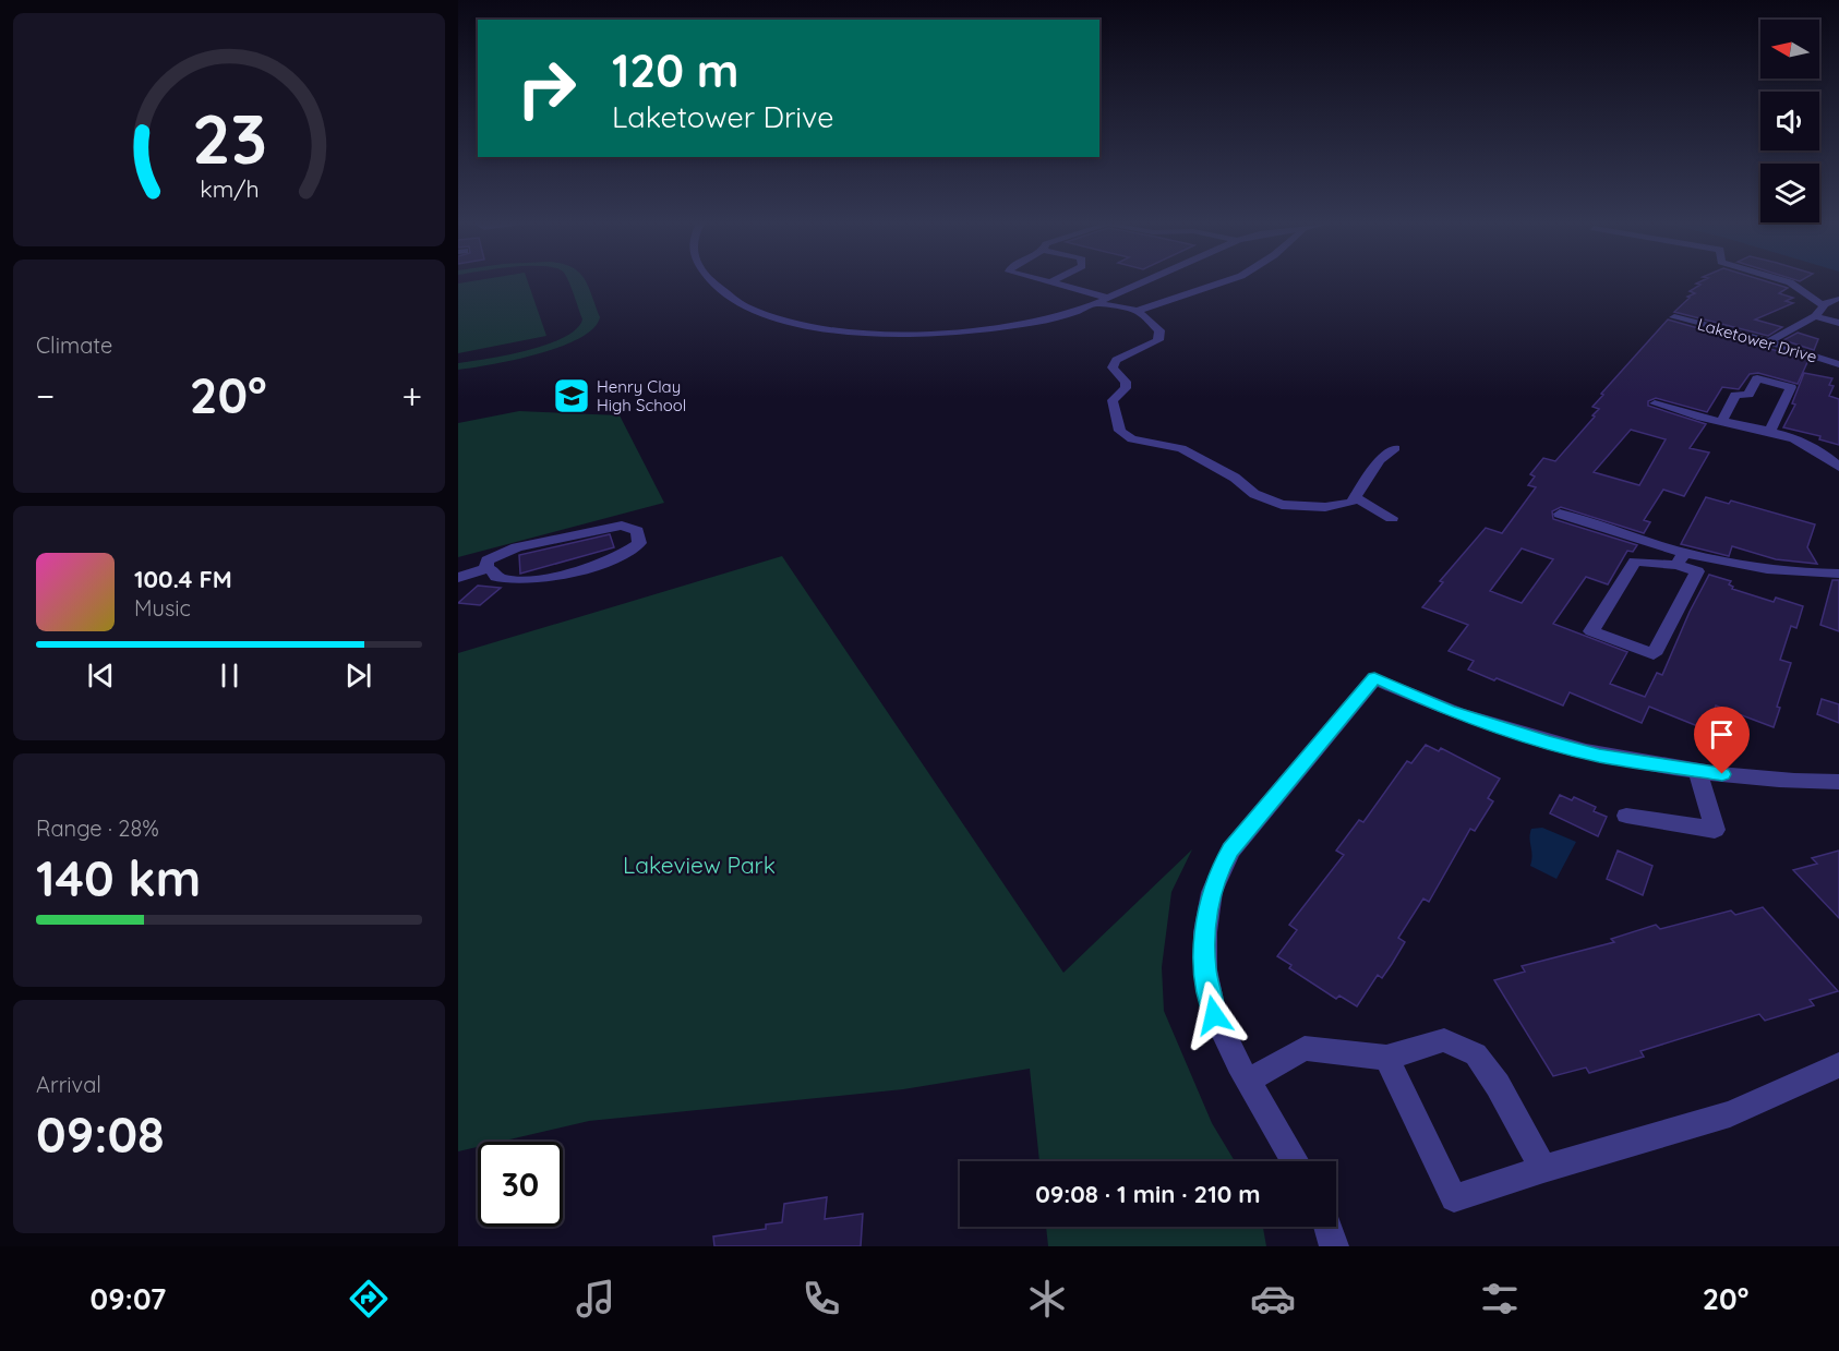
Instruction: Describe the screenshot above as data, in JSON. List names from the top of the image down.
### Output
{
  "streets": {
    "street": ["Laketower Drive"]
  },
  "parks": ["Lakeview Park"],
  "places": {
    "school or university": ["Henry Clay High School"]
  },
  "north": "left",
  "page": {
    "turn": ["120 m", "Laketower Drive"],
    "tile": [
      "Climate",
      ["Range · 28%", "140 km"],
      ["Arrival", "09:08"]
    ],
    "heat": ["−", "20°", "+"],
    "song": ["100.4 FM", "Music"],
    "limit": "30",
    "trip": "09:08 · 1 min · 210 m",
    "tabs": ["09:07", "20°"],
    "gauge": ["23", "km/h"]
  }
}
